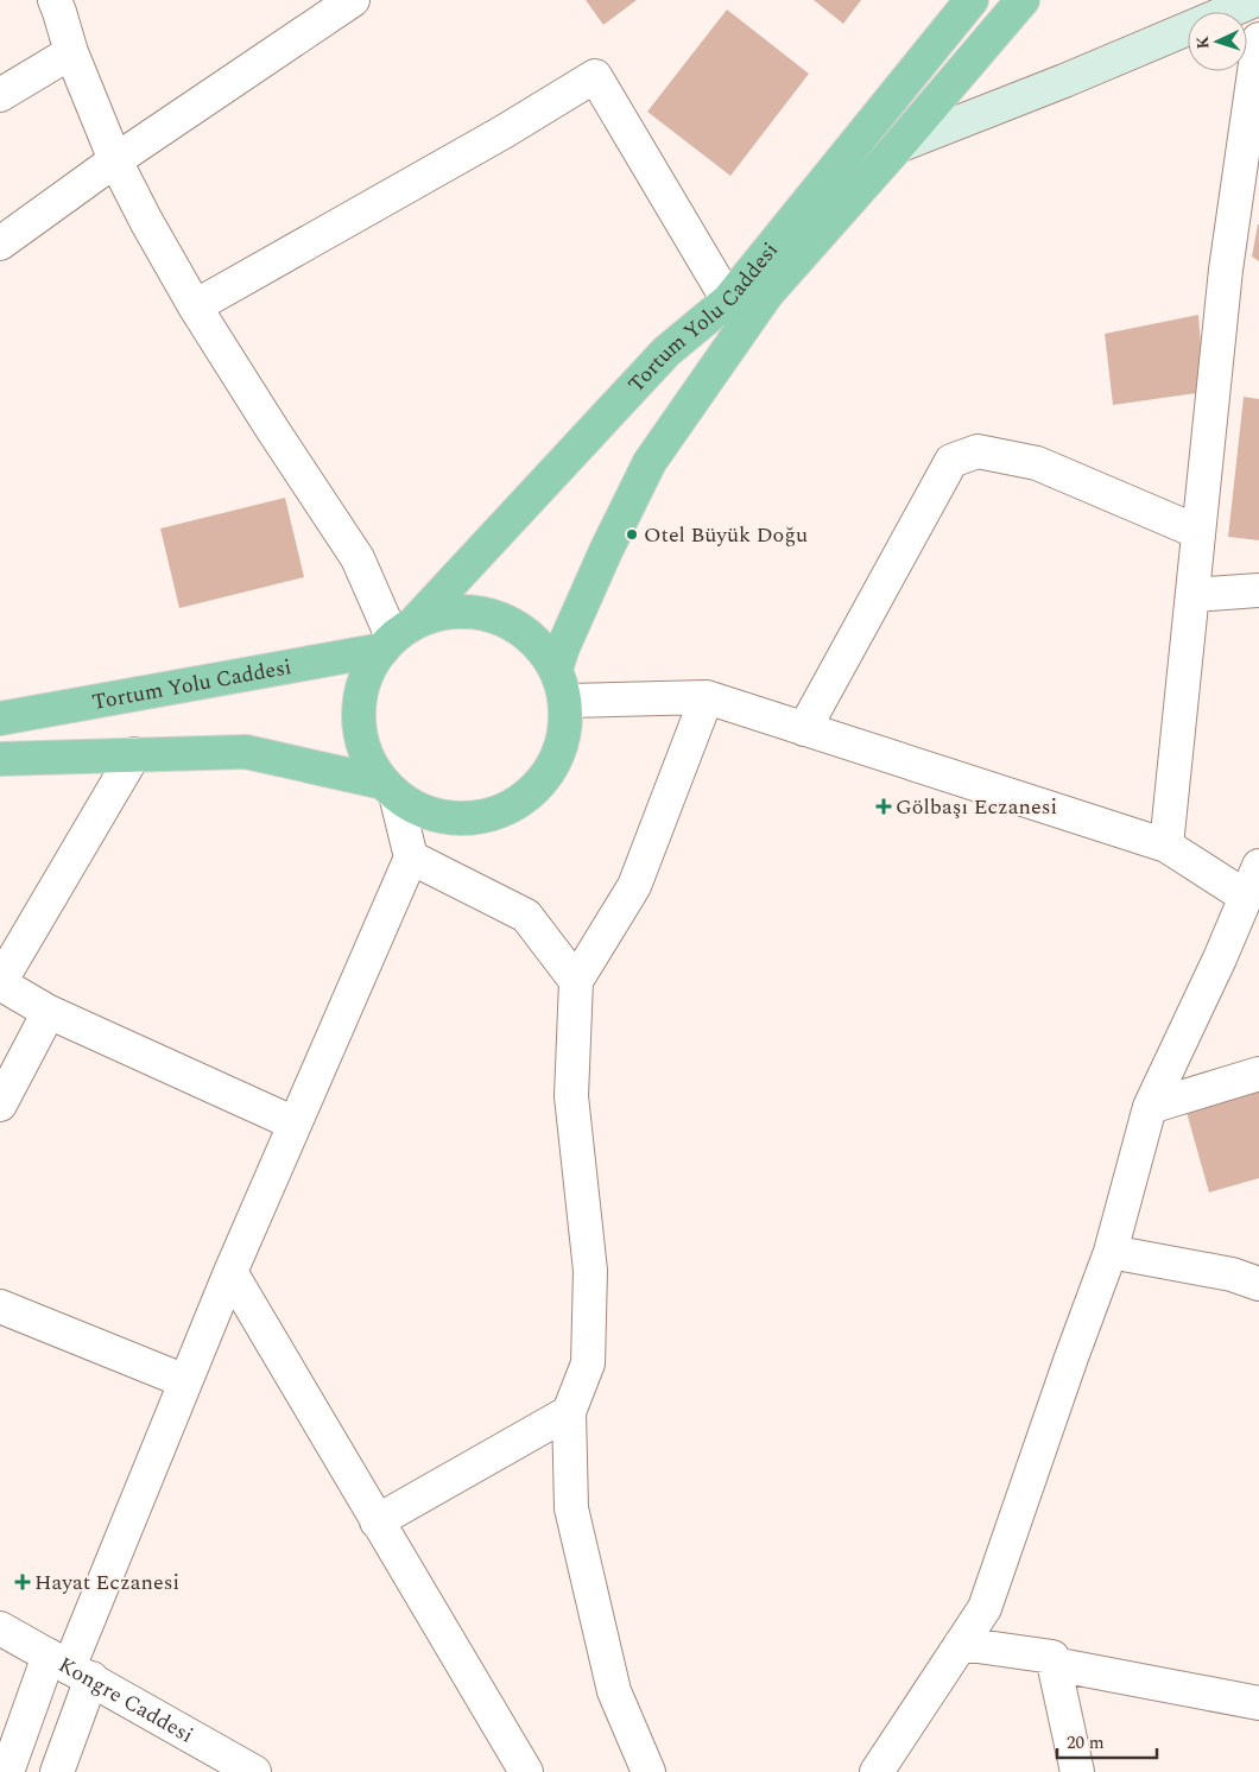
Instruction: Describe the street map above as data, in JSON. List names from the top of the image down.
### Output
{
  "streets": {
    "highway": ["Tortum Yolu Caddesi"],
    "street": ["Kongre Caddesi"]
  },
  "places": {
    "other": ["Otel Büyük Doğu"],
    "health": ["Gölbaşı Eczanesi", "Hayat Eczanesi"]
  },
  "scale_bar": "20 m",
  "north": "left"
}
